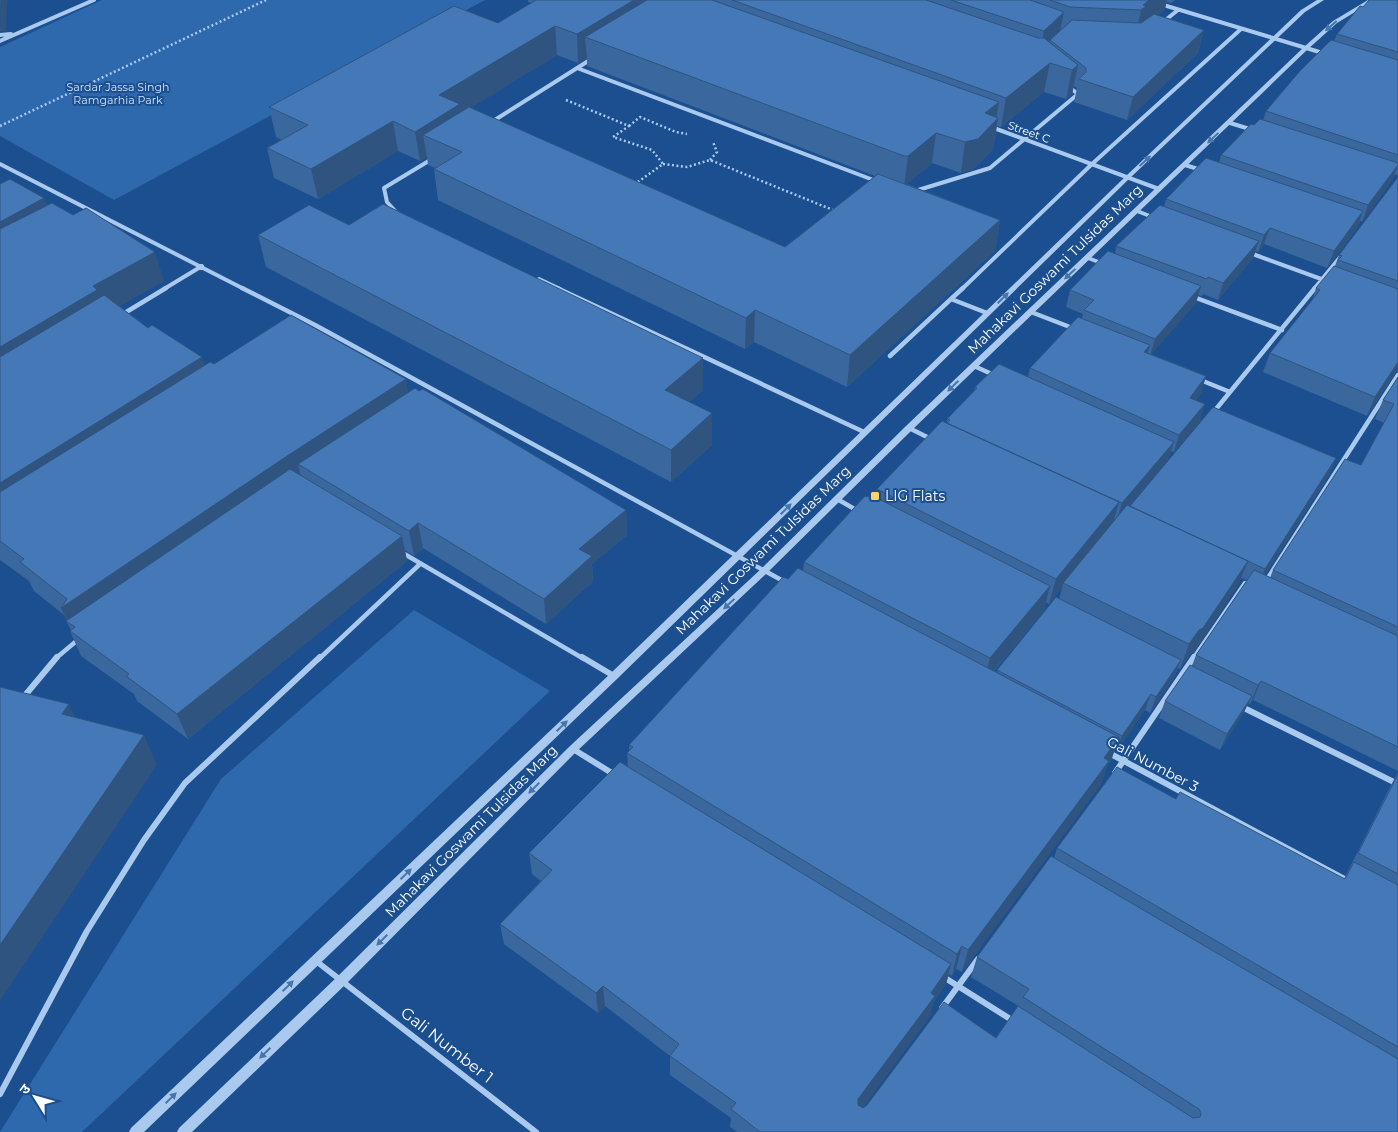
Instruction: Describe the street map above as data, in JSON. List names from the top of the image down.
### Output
{
  "streets": {
    "street": [
      "Street C",
      "Mahakavi Goswami Tulsidas Marg",
      "Gali Number 3",
      "Gali Number 1"
    ]
  },
  "crossings": [
    ["Street C", "Mahakavi Goswami Tulsidas Marg"],
    ["Mahakavi Goswami Tulsidas Marg", "Gali Number 1"]
  ],
  "parks": ["Sardar Jassa Singh Ramgarhia Park"],
  "places": {
    "transit": ["LIG Flats"]
  },
  "north": "top left"
}
